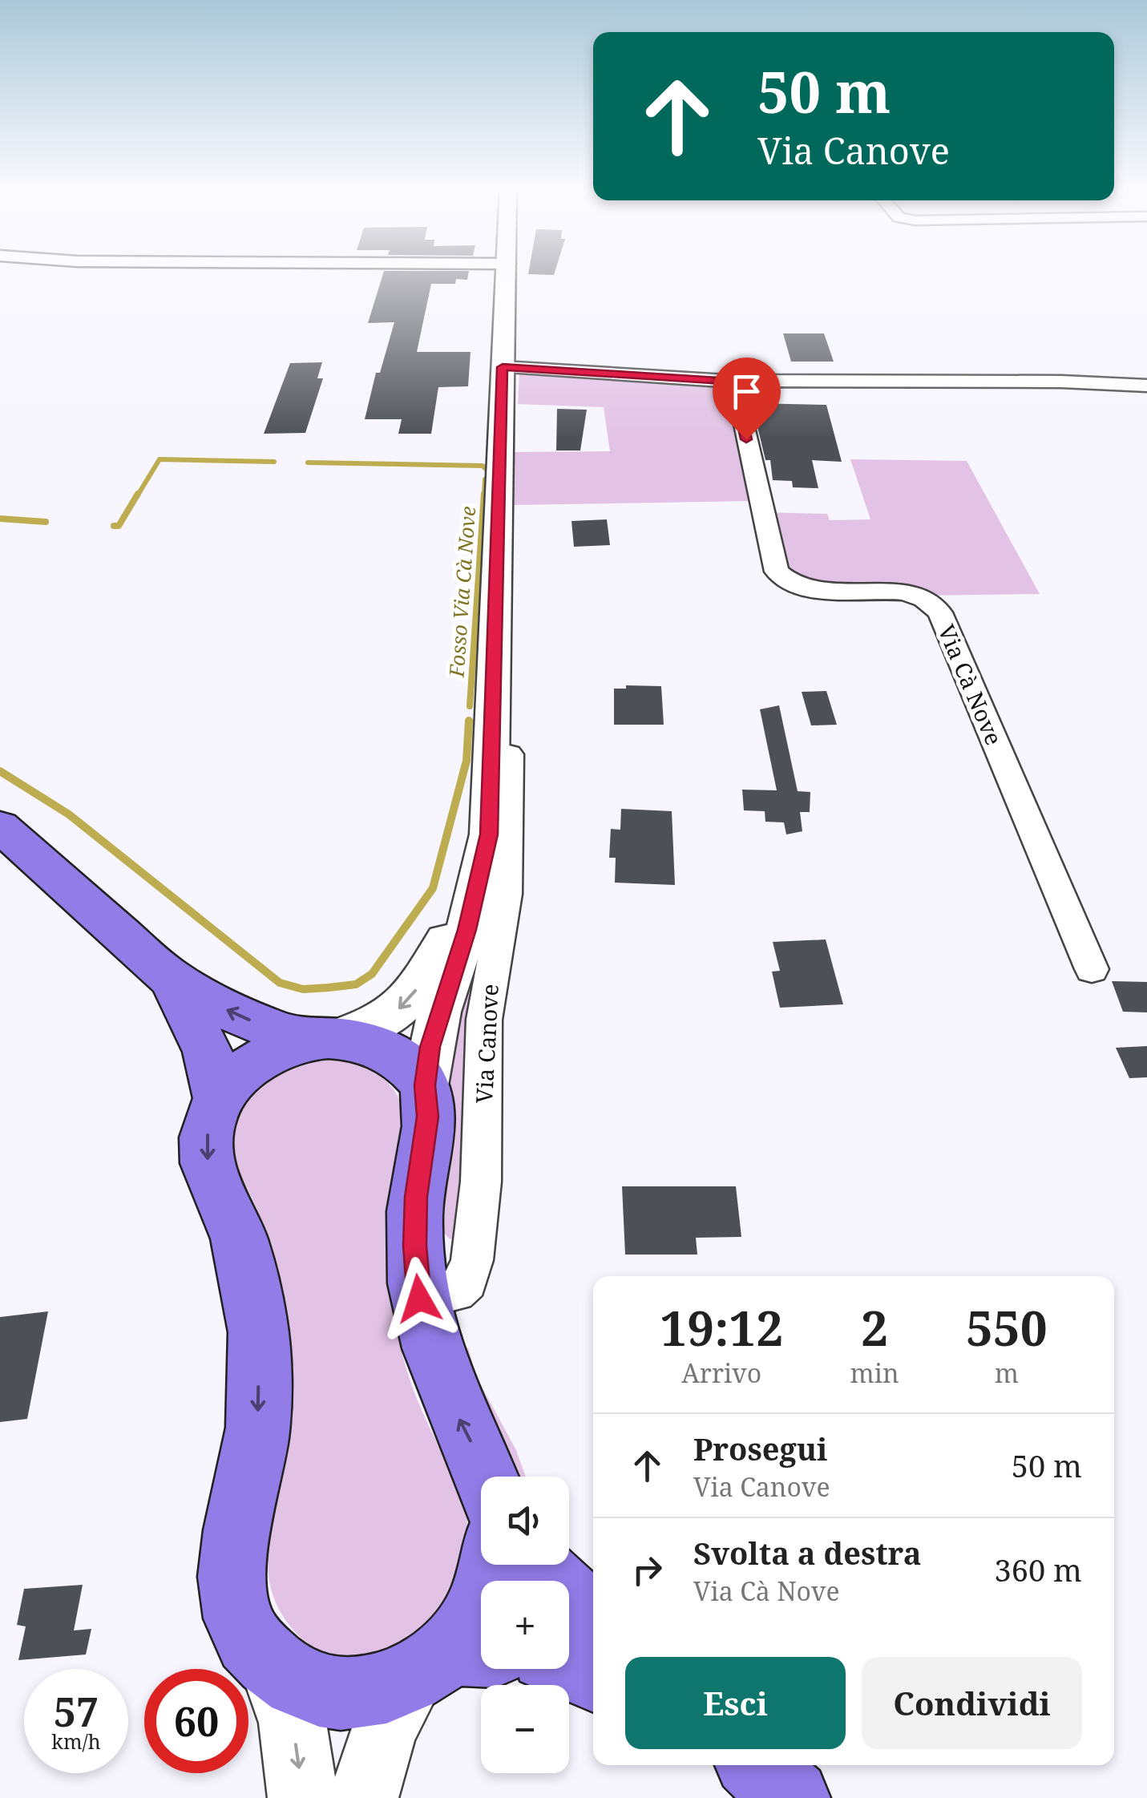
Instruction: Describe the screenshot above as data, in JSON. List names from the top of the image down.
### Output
{
  "streets": {
    "street": ["Via Cà Nove", "Via Canove"]
  },
  "water": ["Fosso Via Cà Nove"],
  "page": {
    "turn": ["50 m", "Via Canove"],
    "eta": [
      "19:12",
      "Arrivo",
      "2",
      "min",
      "550",
      "m"
    ],
    "list": [
      {
        "name": "Prosegui",
        "note": "Via Canove",
        "value": "50 m"
      },
      {
        "name": "Svolta a destra",
        "note": "Via Cà Nove",
        "value": "360 m"
      }
    ],
    "map_buttons": ["+", "−"],
    "buttons": ["Esci", "Condividi"],
    "speed": "57 km/h",
    "limit": "60"
  }
}
